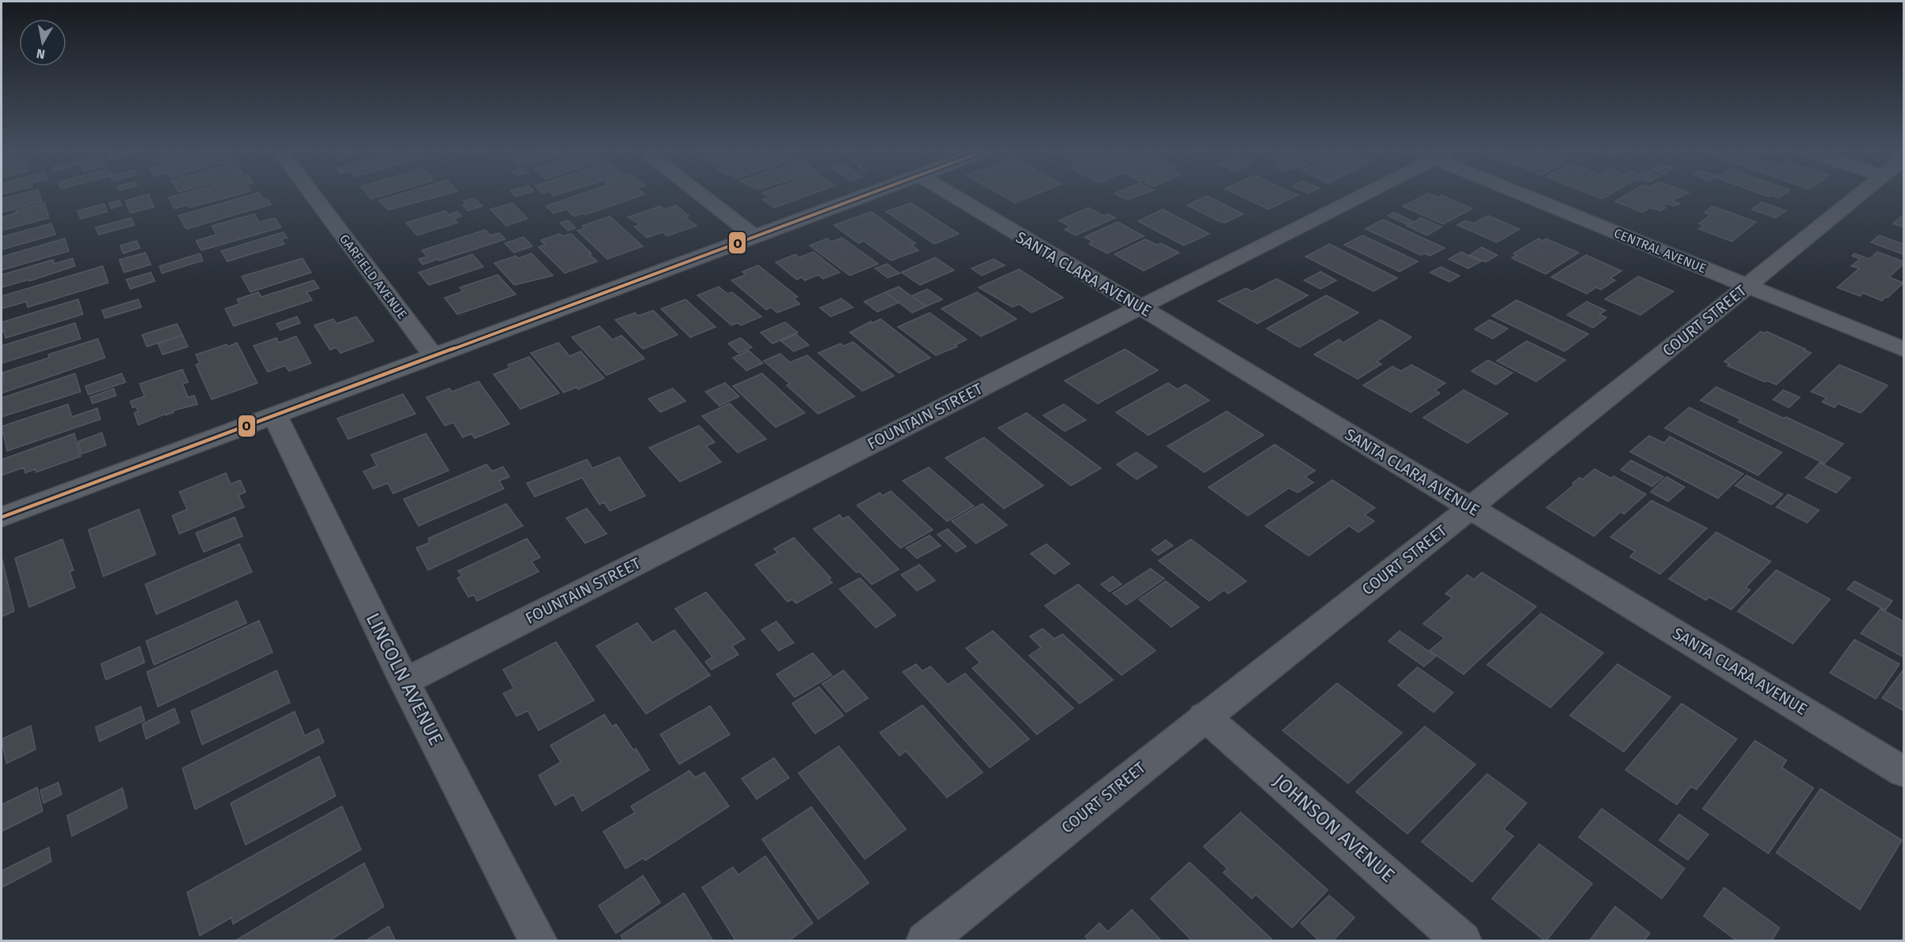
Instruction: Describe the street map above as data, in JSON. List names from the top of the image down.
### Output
{
  "streets": {
    "street": [
      "CENTRAL AVENUE",
      "SANTA CLARA AVENUE",
      "GARFIELD AVENUE",
      "COURT STREET",
      "FOUNTAIN STREET",
      "LINCOLN AVENUE",
      "JOHNSON AVENUE"
    ]
  },
  "crossings": [
    ["CENTRAL AVENUE", "COURT STREET"],
    ["SANTA CLARA AVENUE", "COURT STREET"],
    ["SANTA CLARA AVENUE", "FOUNTAIN STREET"],
    ["COURT STREET", "JOHNSON AVENUE"],
    ["FOUNTAIN STREET", "LINCOLN AVENUE"]
  ],
  "lines": ["transit line O"],
  "north": "bottom"
}
